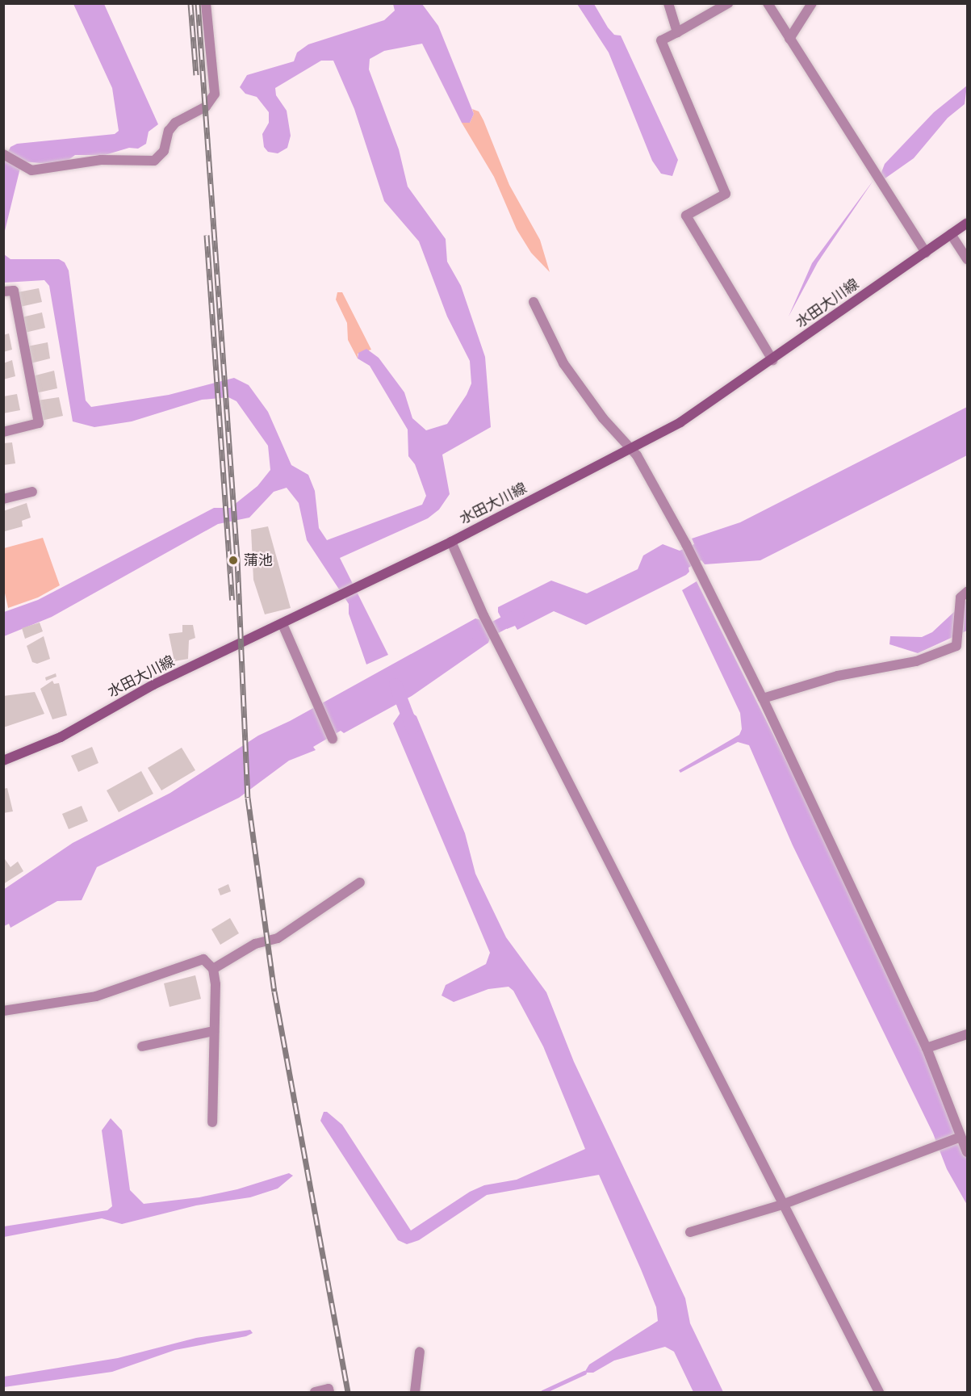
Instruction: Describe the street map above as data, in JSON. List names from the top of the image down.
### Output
{
  "streets": {
    "main road": ["水田大川線"]
  },
  "places": ["蒲池"]
}
